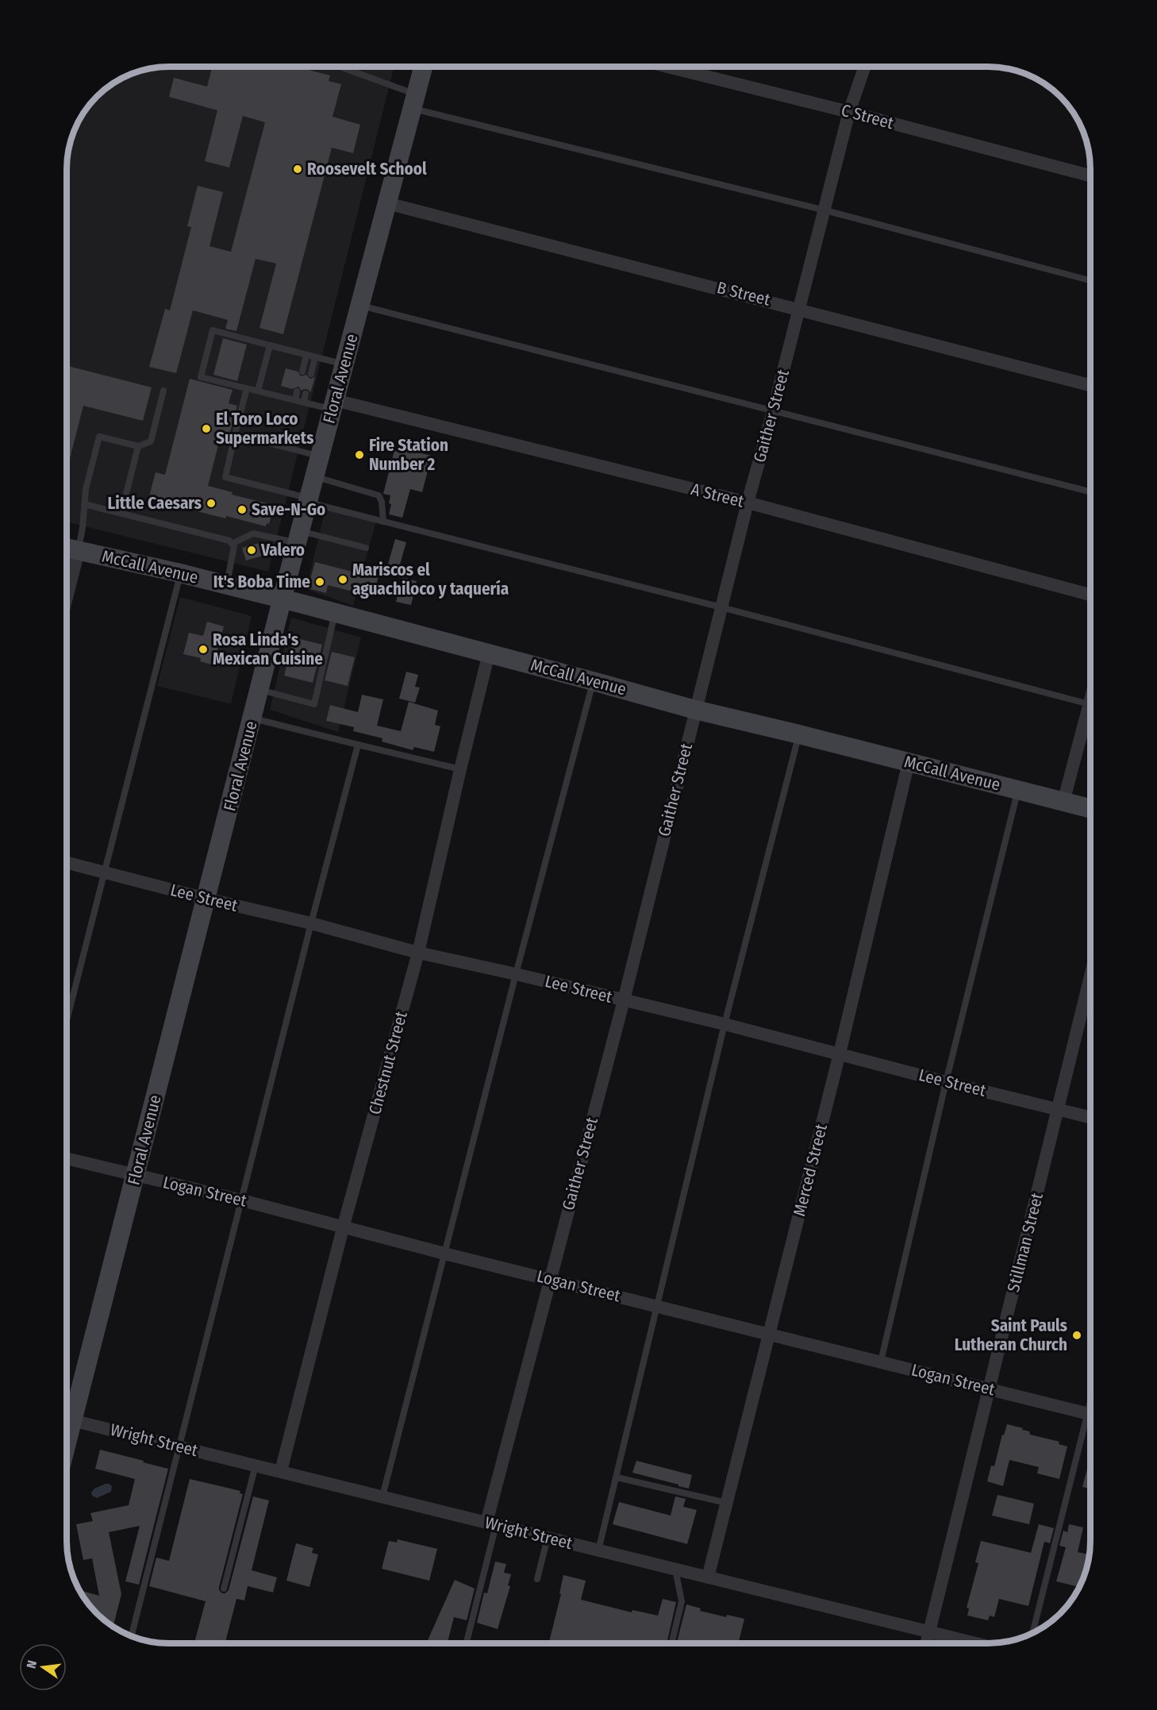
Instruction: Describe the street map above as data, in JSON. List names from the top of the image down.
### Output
{
  "streets": {
    "main road": ["Floral Avenue", "McCall Avenue"],
    "street": [
      "C Street",
      "B Street",
      "Gaither Street",
      "A Street",
      "Lee Street",
      "Chestnut Street",
      "Merced Street",
      "Logan Street",
      "Stillman Street",
      "Wright Street"
    ]
  },
  "crossings": [
    ["C Street", "Gaither Street"],
    ["B Street", "Floral Avenue"],
    ["B Street", "Gaither Street"],
    ["Floral Avenue", "A Street"],
    ["Floral Avenue", "McCall Avenue"],
    ["Floral Avenue", "Lee Street"],
    ["Floral Avenue", "Logan Street"],
    ["Gaither Street", "A Street"],
    ["Gaither Street", "McCall Avenue"],
    ["Gaither Street", "Lee Street"],
    ["Gaither Street", "Logan Street"],
    ["Gaither Street", "Wright Street"],
    ["McCall Avenue", "Chestnut Street"],
    ["McCall Avenue", "Merced Street"],
    ["Lee Street", "Chestnut Street"],
    ["Lee Street", "Merced Street"],
    ["Lee Street", "Stillman Street"],
    ["Chestnut Street", "Logan Street"],
    ["Chestnut Street", "Wright Street"],
    ["Merced Street", "Logan Street"],
    ["Merced Street", "Wright Street"],
    ["Logan Street", "Stillman Street"],
    ["Stillman Street", "Wright Street"]
  ],
  "places": [
    "Roosevelt School",
    "El Toro Loco Supermarkets",
    "Fire Station Number 2",
    "Little Caesars",
    "Save-N-Go",
    "Valero",
    "Mariscos el aguachiloco y taquería",
    "It's Boba Time",
    "Rosa Linda's Mexican Cuisine",
    "Saint Pauls Lutheran Church"
  ],
  "north": "left"
}
